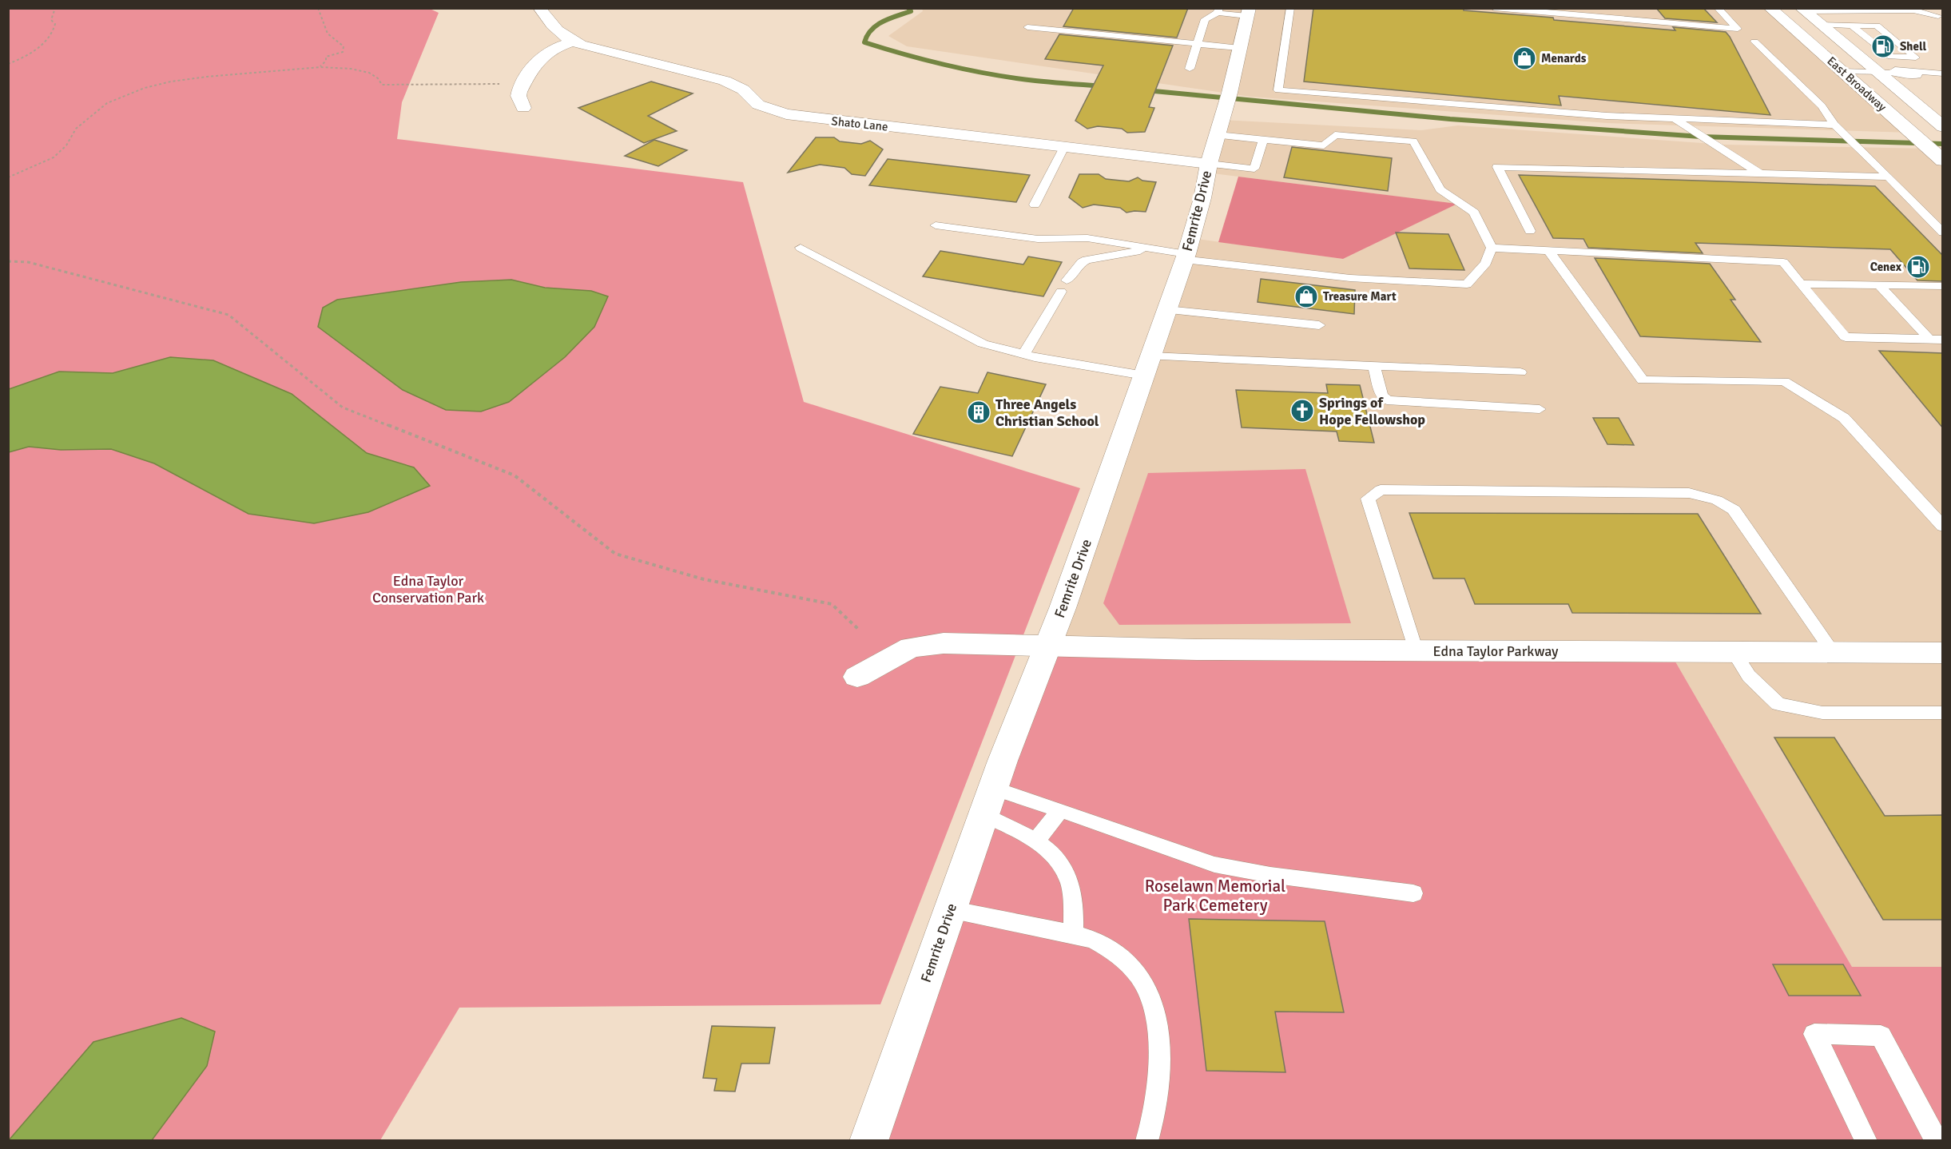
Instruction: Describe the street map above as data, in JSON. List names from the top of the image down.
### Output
{
  "streets": {
    "street": [
      "East Broadway",
      "Shato Lane",
      "Femrite Drive",
      "Edna Taylor Parkway"
    ]
  },
  "crossings": [
    ["Shato Lane", "Femrite Drive"],
    ["Femrite Drive", "Edna Taylor Parkway"]
  ],
  "parks": ["Edna Taylor Conservation Park", "Roselawn Memorial Park Cemetery"],
  "places": {
    "fuel station": ["Shell", "Cenex"],
    "shop": ["Menards", "Treasure Mart"],
    "church": ["Springs of Hope Fellowshop"],
    "building": ["Three Angels Christian School"]
  }
}
